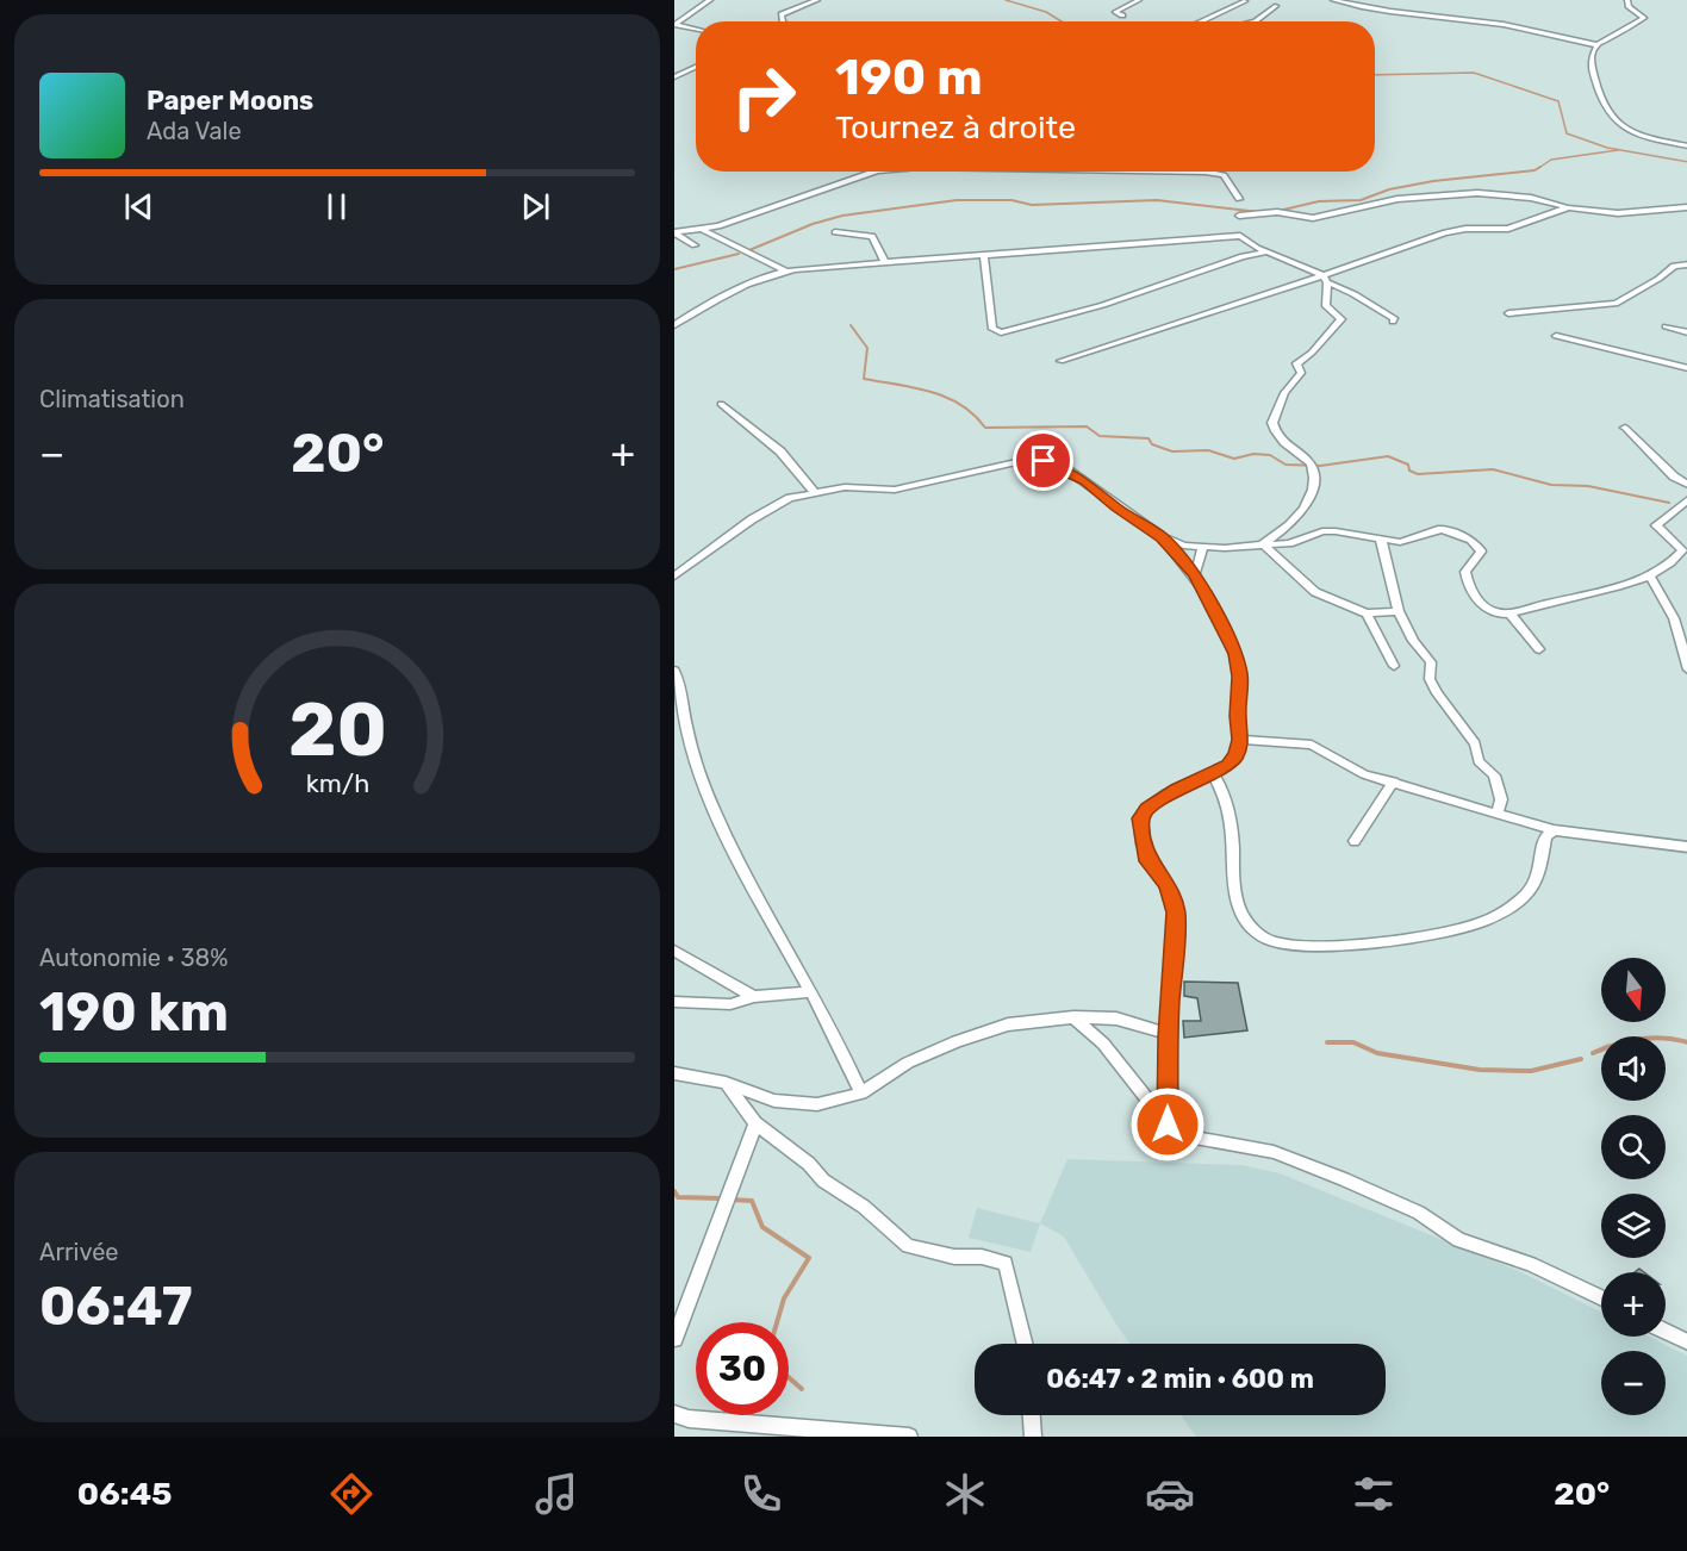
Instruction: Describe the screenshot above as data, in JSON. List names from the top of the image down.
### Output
{
  "north": "bottom",
  "page": {
    "turn": ["190 m", "Tournez à droite"],
    "song": ["Paper Moons", "Ada Vale"],
    "tile": [
      "Climatisation",
      ["Autonomie · 38%", "190 km"],
      ["Arrivée", "06:47"]
    ],
    "heat": ["−", "20°", "+"],
    "map_buttons": ["+", "−"],
    "limit": "30",
    "trip": "06:47 · 2 min · 600 m",
    "tabs": ["06:45", "20°"],
    "gauge": ["20", "km/h"]
  }
}
